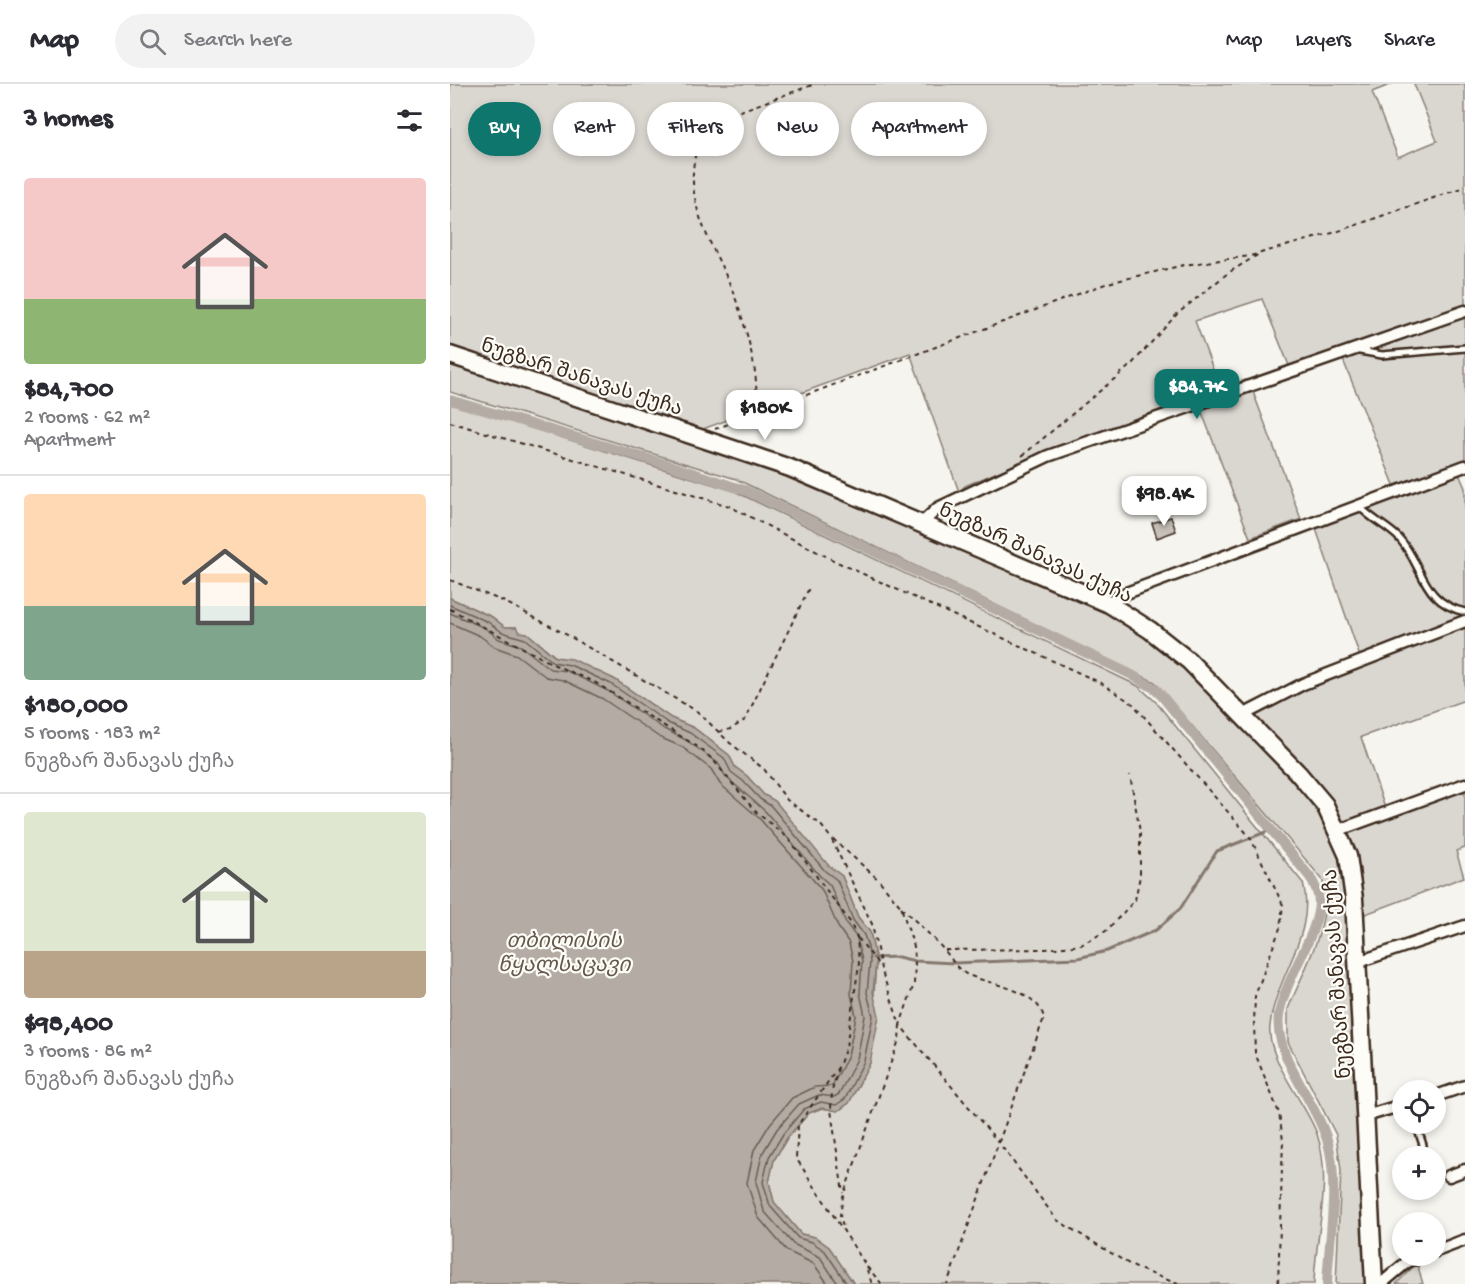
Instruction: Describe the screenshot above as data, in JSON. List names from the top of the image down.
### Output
{
  "streets": {
    "main road": ["ნუგზარ შანავას ქუჩა"]
  },
  "water": ["თბილისის წყალსაცავი"],
  "page": {
    "header": "Map",
    "search": "Search here",
    "nav": ["Map", "Layers", "Share"],
    "heading": "3 homes",
    "chip": [
      "Buy",
      "Rent",
      "Filters",
      "New",
      "Apartment"
    ],
    "list": [
      {
        "name": "$84,700",
        "note": "2 rooms · 62 m² · Apartment"
      },
      {
        "name": "$180,000",
        "note": "5 rooms · 183 m² · ნუგზარ შანავას ქუჩა"
      },
      {
        "name": "$98,400",
        "note": "3 rooms · 86 m² · ნუგზარ შანავას ქუჩა"
      }
    ],
    "price": ["$84.7K", "$180K", "$98.4K"],
    "map_buttons": ["+", "−"]
  }
}
